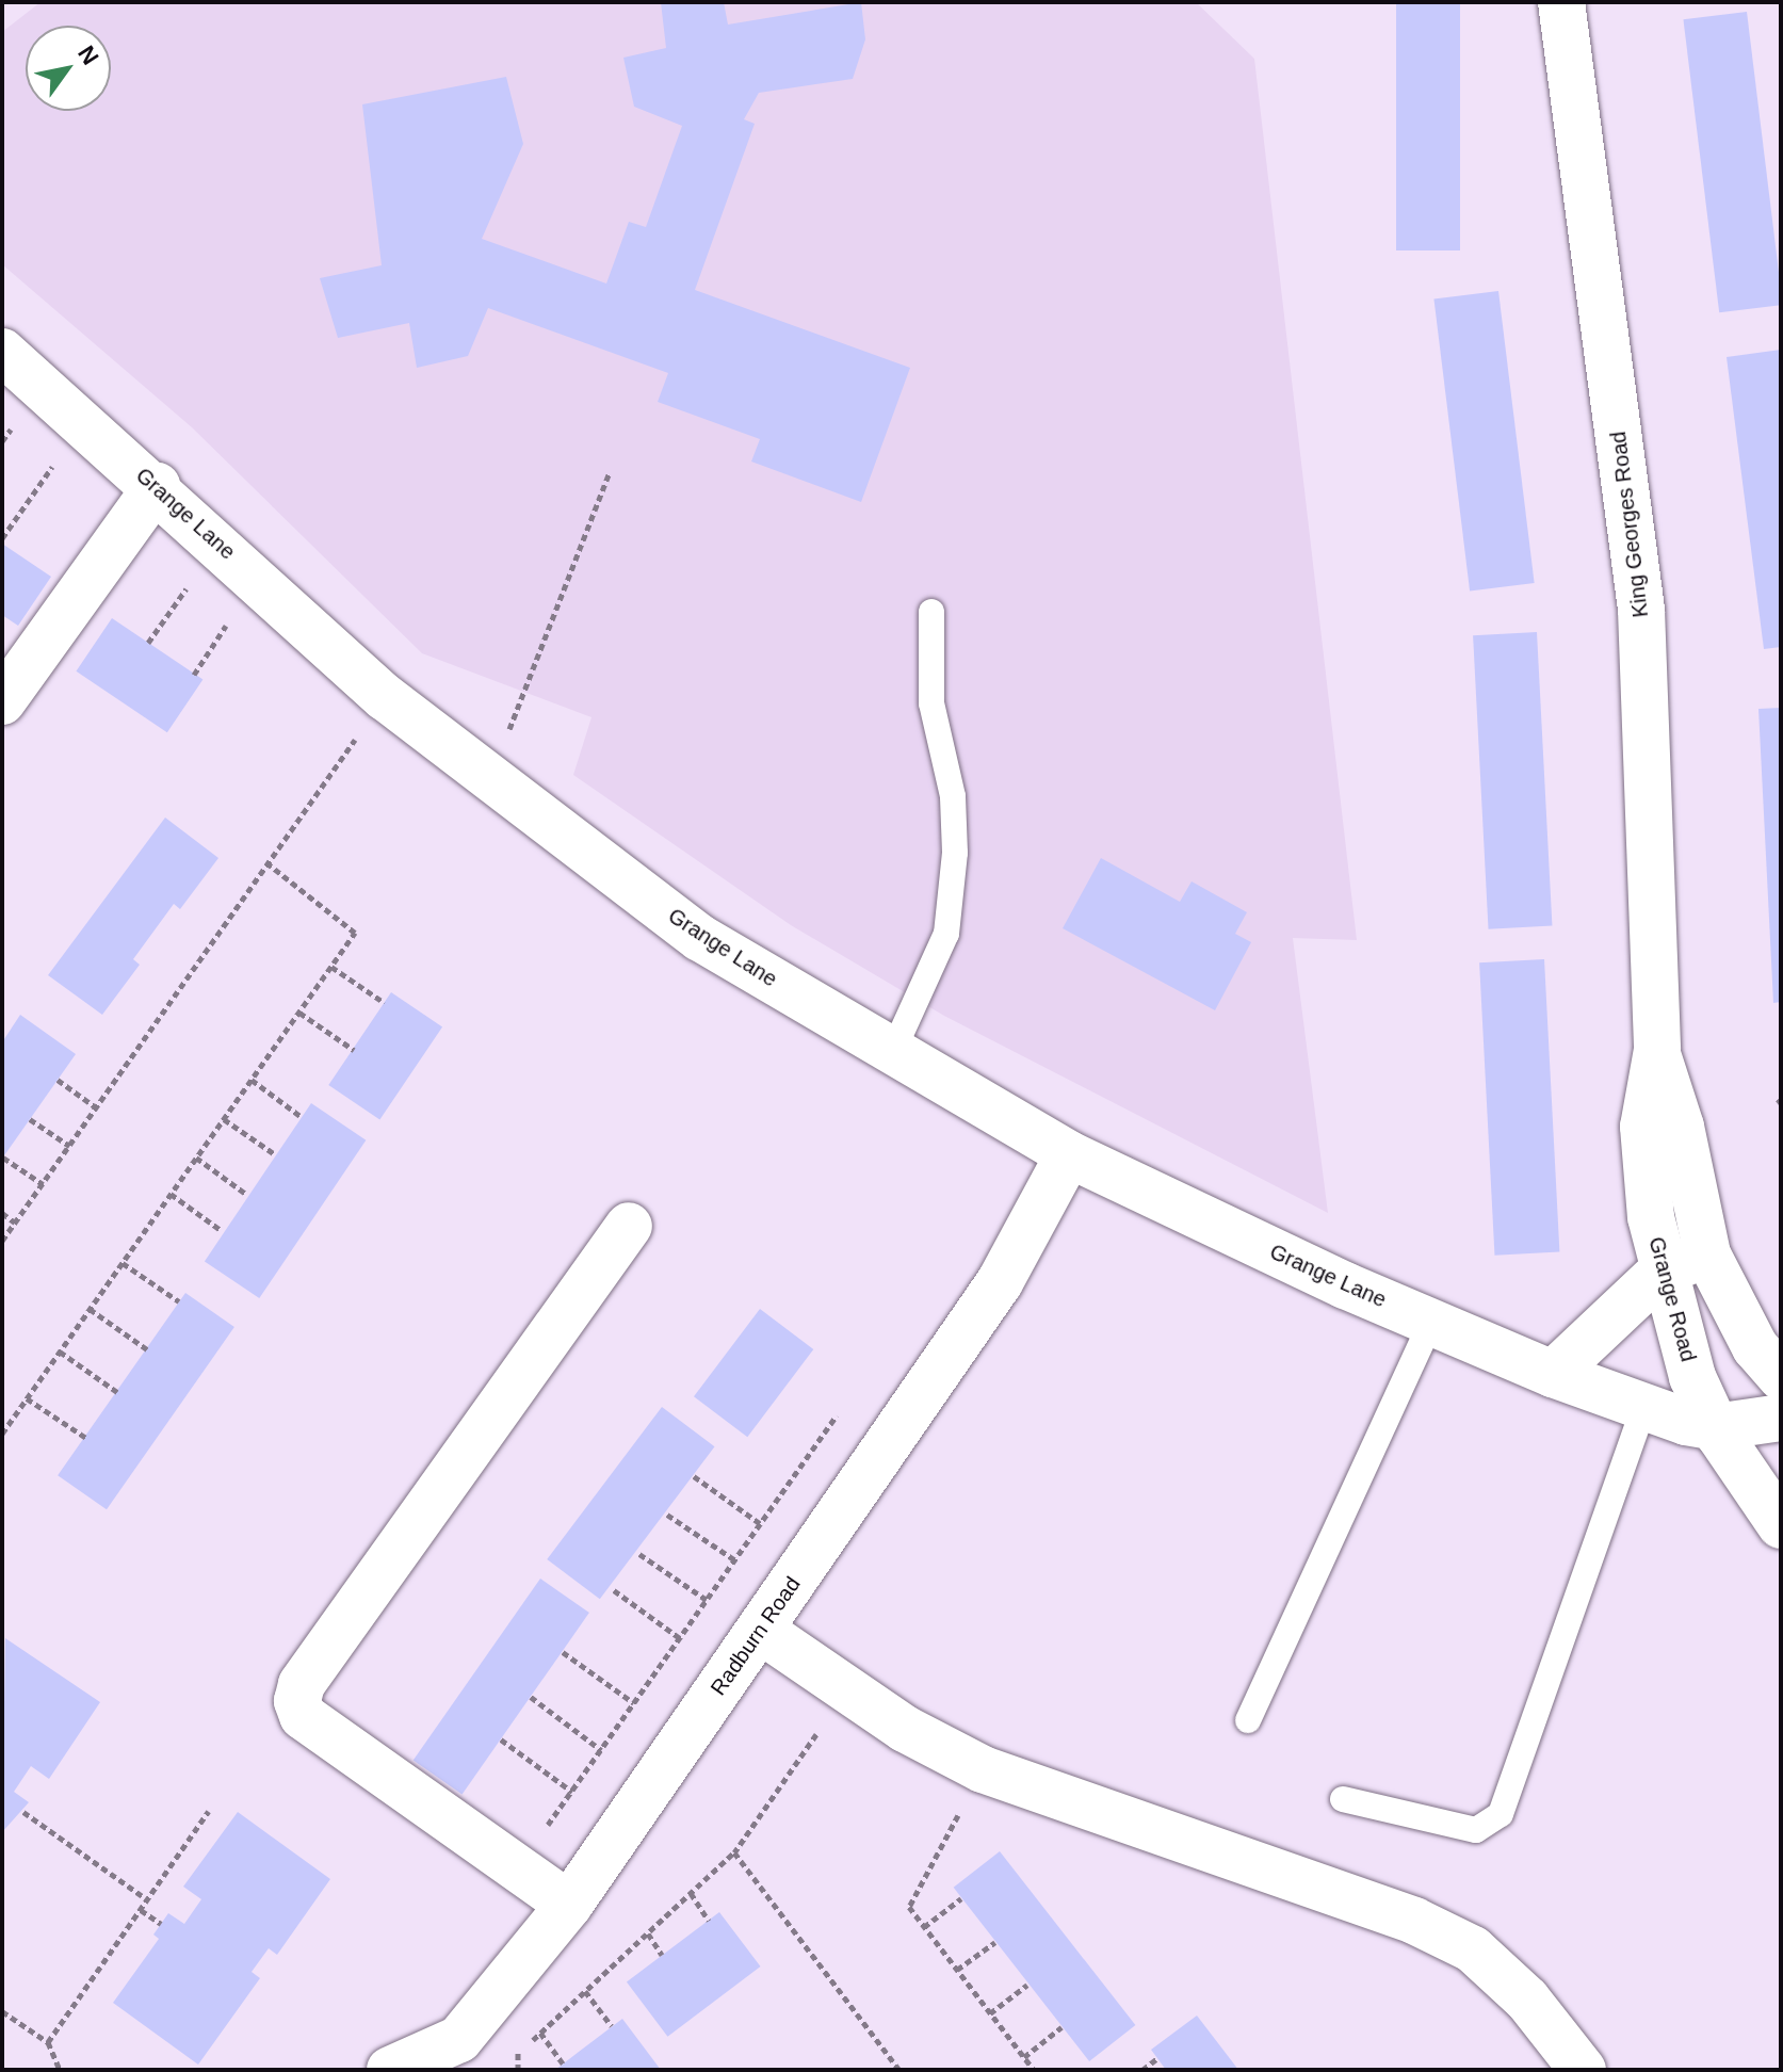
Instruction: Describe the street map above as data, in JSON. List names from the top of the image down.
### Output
{
  "streets": {
    "street": [
      "Grange Lane",
      "King Georges Road",
      "Grange Road",
      "Radburn Road"
    ]
  },
  "crossings": [
    ["Grange Lane", "Grange Road"],
    ["Grange Lane", "Radburn Road"],
    ["King Georges Road", "Grange Road"]
  ],
  "north": "top right"
}
